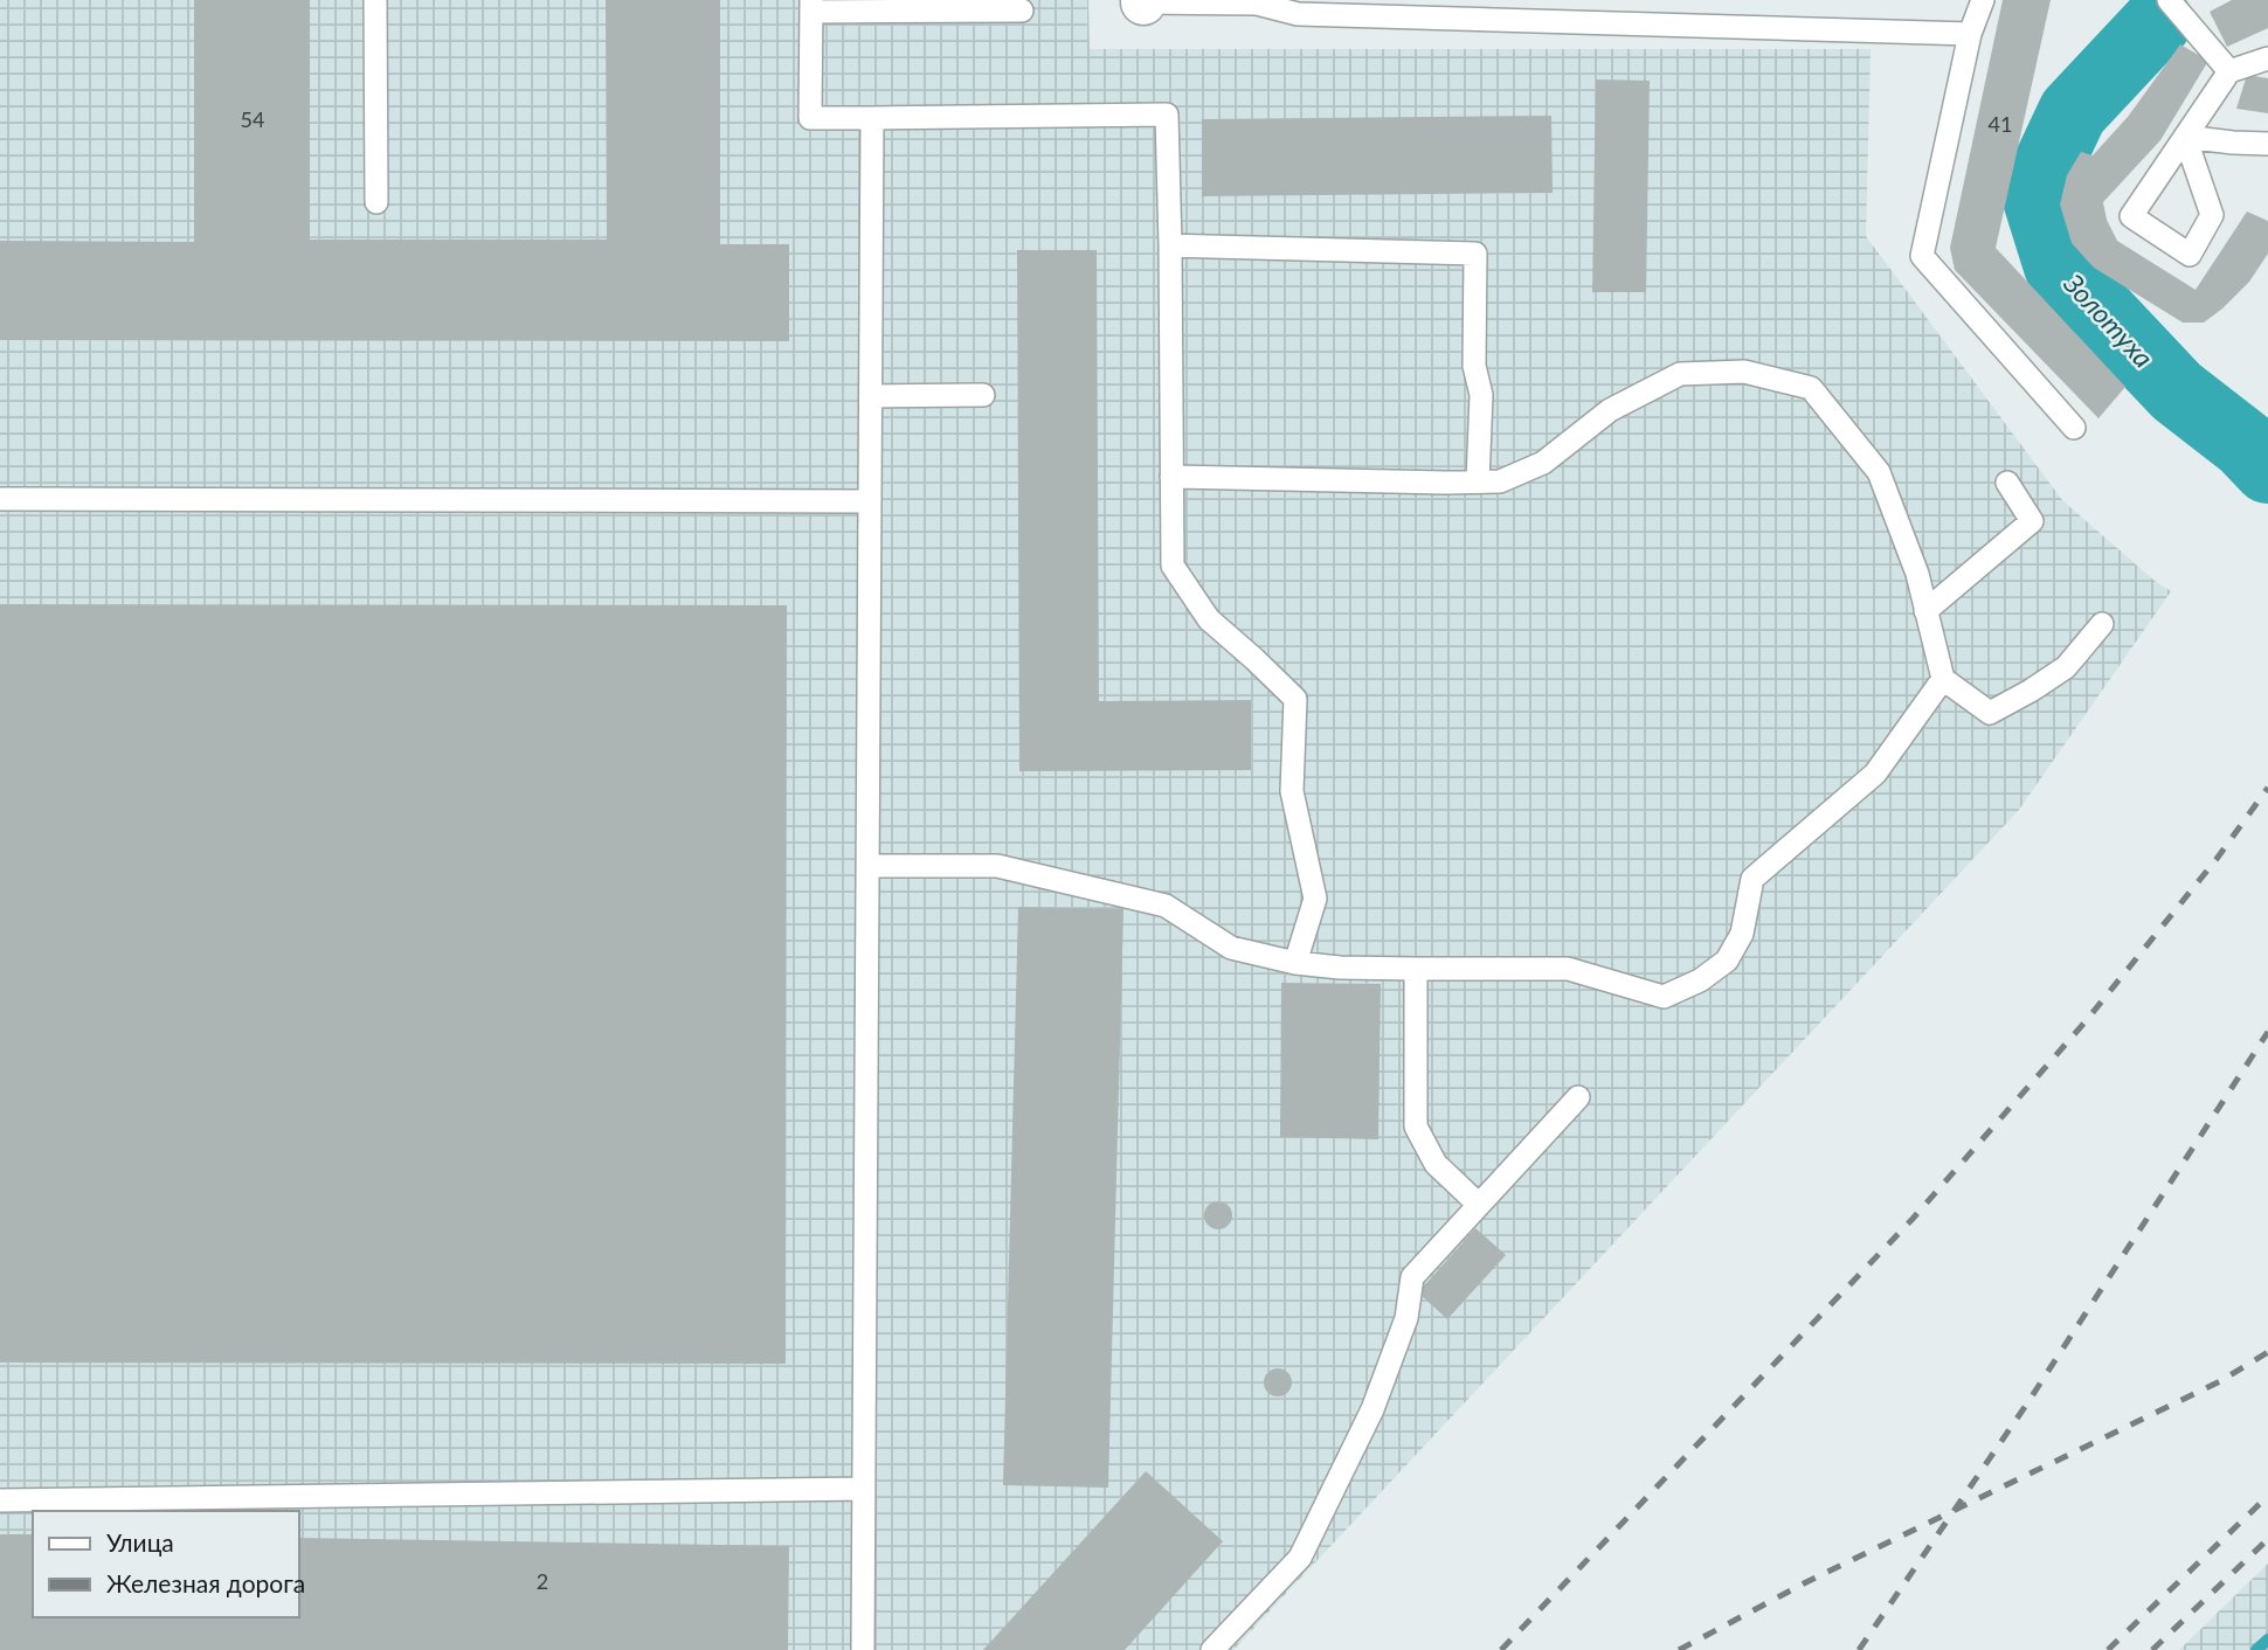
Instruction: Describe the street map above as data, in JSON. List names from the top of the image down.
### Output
{
  "water": ["Золотуха"],
  "house_numbers": ["54", "41", "2"],
  "legend": ["Улица", "Железная дорога"]
}
